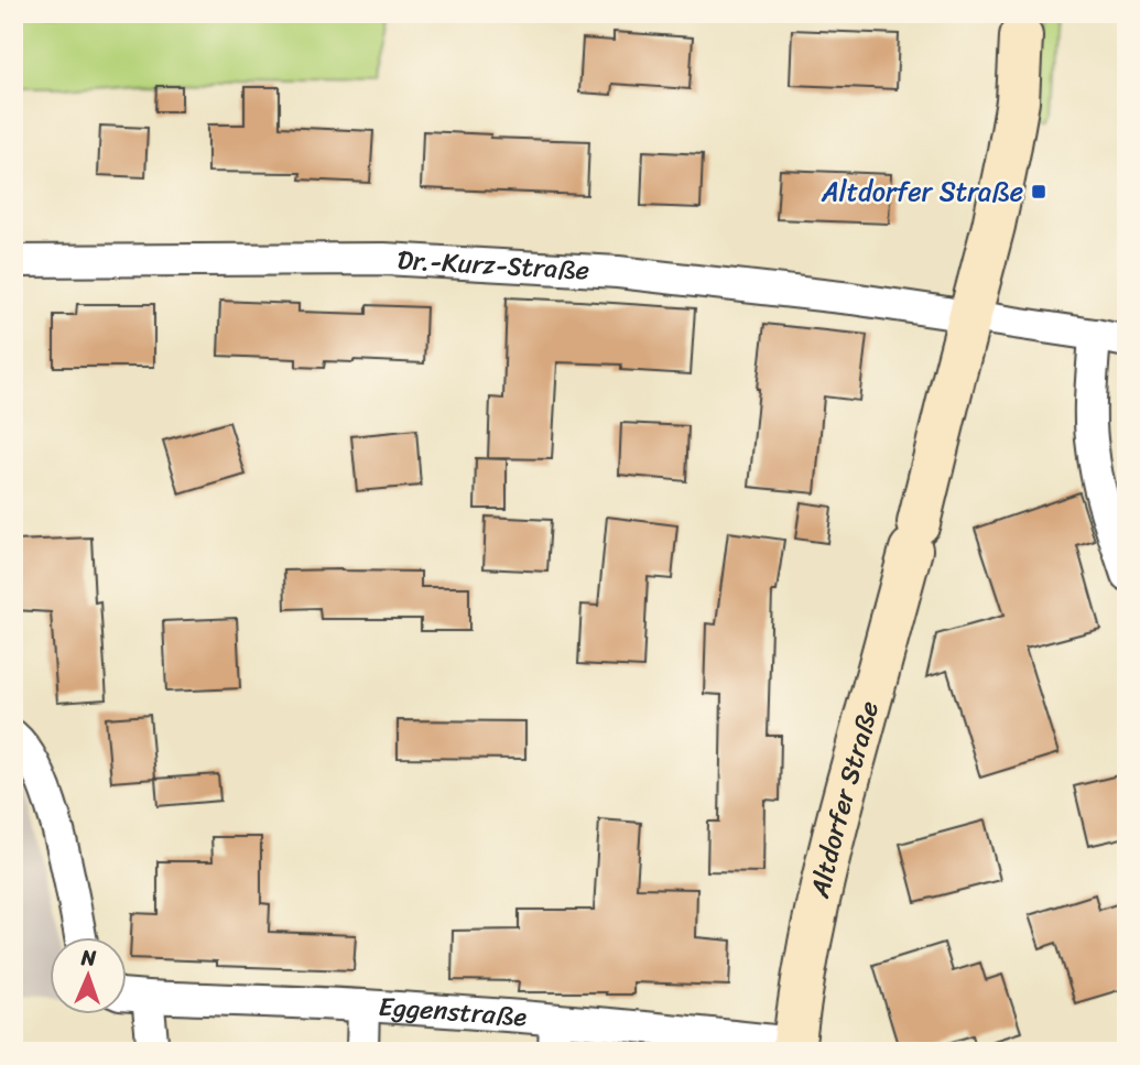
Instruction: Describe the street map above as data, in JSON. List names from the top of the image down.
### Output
{
  "streets": {
    "main road": ["Altdorfer Straße"],
    "street": ["Dr.-Kurz-Straße", "Eggenstraße"]
  },
  "crossings": [
    ["Dr.-Kurz-Straße", "Altdorfer Straße"],
    ["Altdorfer Straße", "Eggenstraße"]
  ],
  "places": {
    "transit": ["Altdorfer Straße"]
  },
  "north": "top"
}
